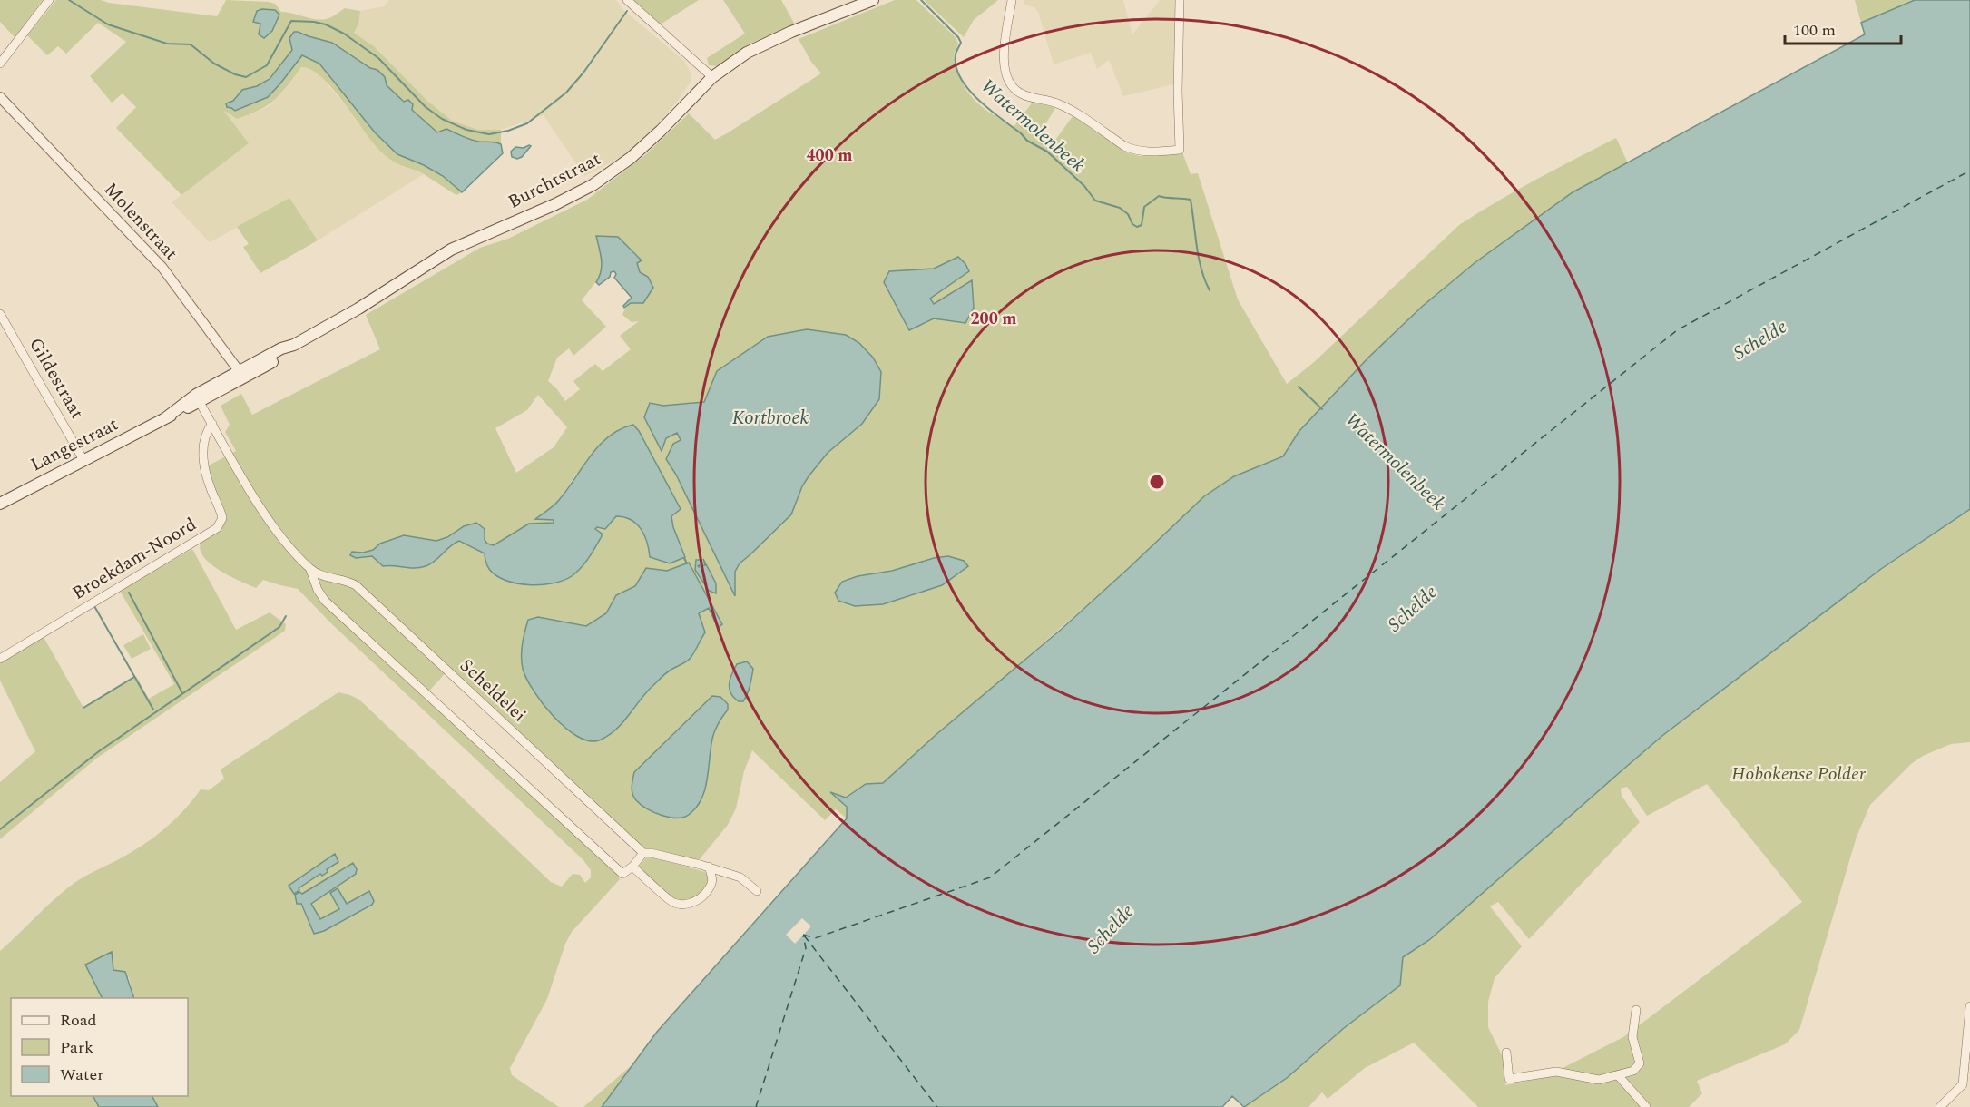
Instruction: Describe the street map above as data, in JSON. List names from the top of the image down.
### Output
{
  "streets": {
    "main road": ["Burchtstraat", "Langestraat"],
    "street": [
      "Molenstraat",
      "Gildestraat",
      "Broekdam-Noord",
      "Scheldelei"
    ]
  },
  "crossings": [
    ["Burchtstraat", "Molenstraat"],
    ["Burchtstraat", "Langestraat"],
    ["Molenstraat", "Langestraat"],
    ["Gildestraat", "Langestraat"],
    ["Langestraat", "Scheldelei"],
    ["Broekdam-Noord", "Scheldelei"]
  ],
  "water": ["Watermolenbeek", "Schelde", "Kortbroek"],
  "parks": ["Hobokense Polder"],
  "legend": ["Road", "Park", "Water"],
  "scale_bar": "100 m",
  "rings": ["400 m", "200 m"]
}
